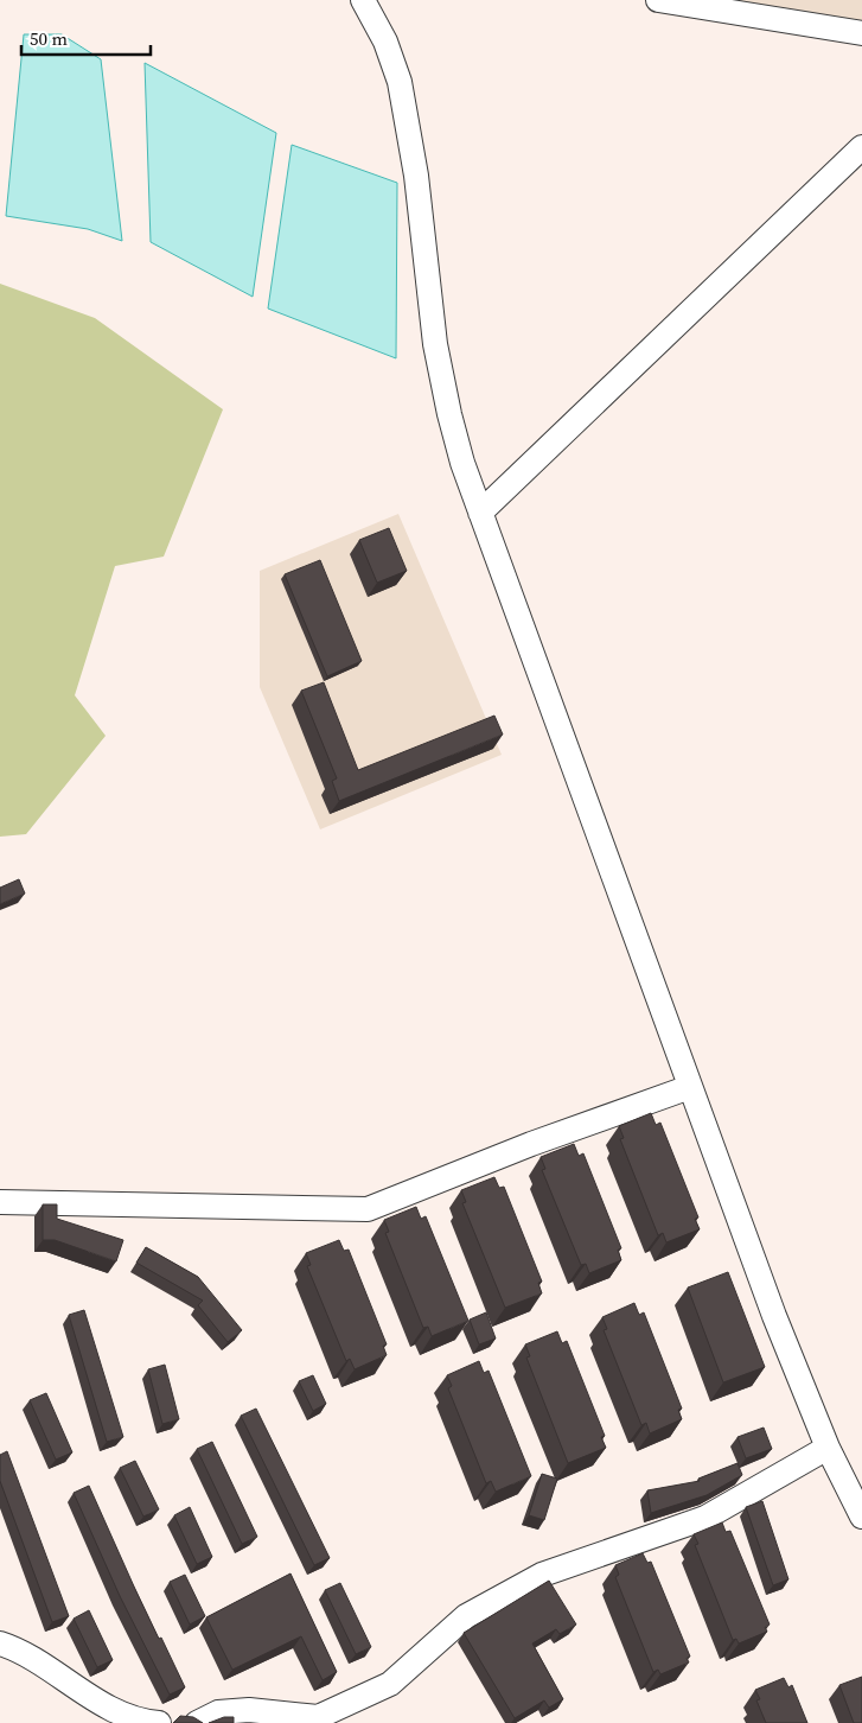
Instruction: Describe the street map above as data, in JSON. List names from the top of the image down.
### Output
{
  "scale_bar": "50 m"
}
